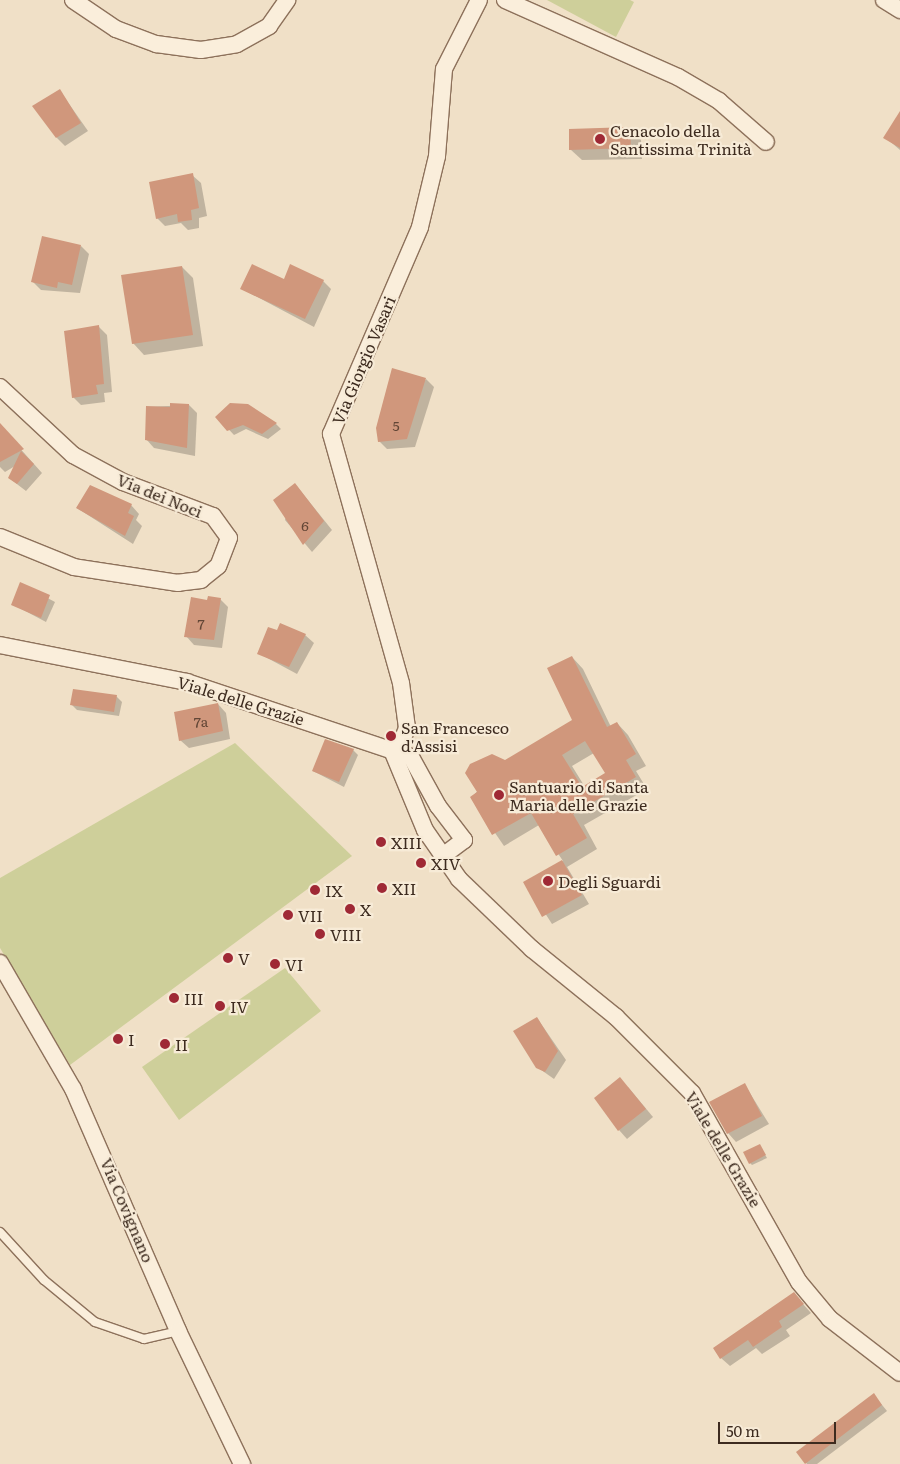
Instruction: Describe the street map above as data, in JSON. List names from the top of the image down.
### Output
{
  "streets": {
    "street": [
      "Via Giorgio Vasari",
      "Via dei Noci",
      "Viale delle Grazie",
      "Via Covignano"
    ]
  },
  "crossings": [
    ["Via Giorgio Vasari", "Viale delle Grazie"]
  ],
  "places": [
    "Cenacolo della Santissima Trinità",
    "San Francesco d'Assisi",
    "Santuario di Santa Maria delle Grazie",
    "XIII",
    "XIV",
    "Degli Sguardi",
    "XII",
    "IX",
    "X",
    "VII",
    "VIII",
    "V",
    "VI",
    "III",
    "IV",
    "I",
    "II"
  ],
  "house_numbers": [
    "5",
    "6",
    "7",
    "7a"
  ],
  "scale_bar": "50 m"
}
